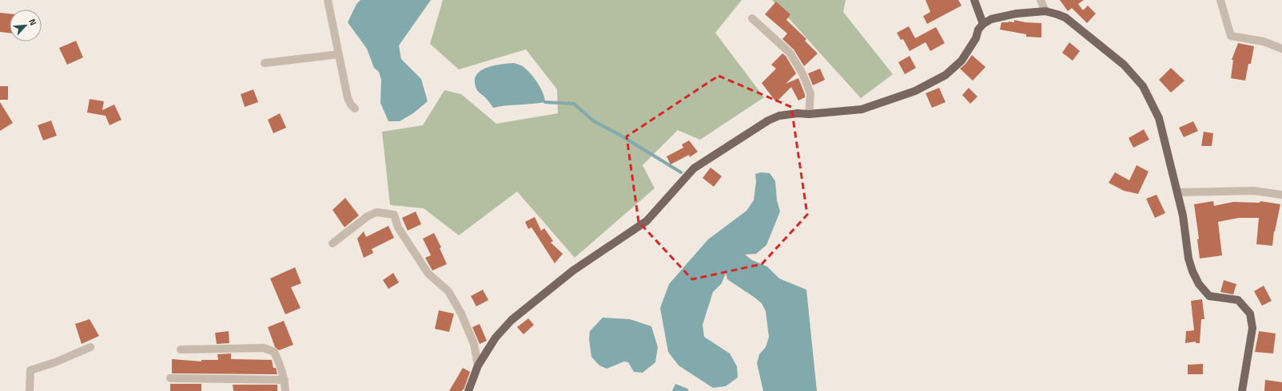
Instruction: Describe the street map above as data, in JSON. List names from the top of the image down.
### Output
{
  "north": "top right"
}
